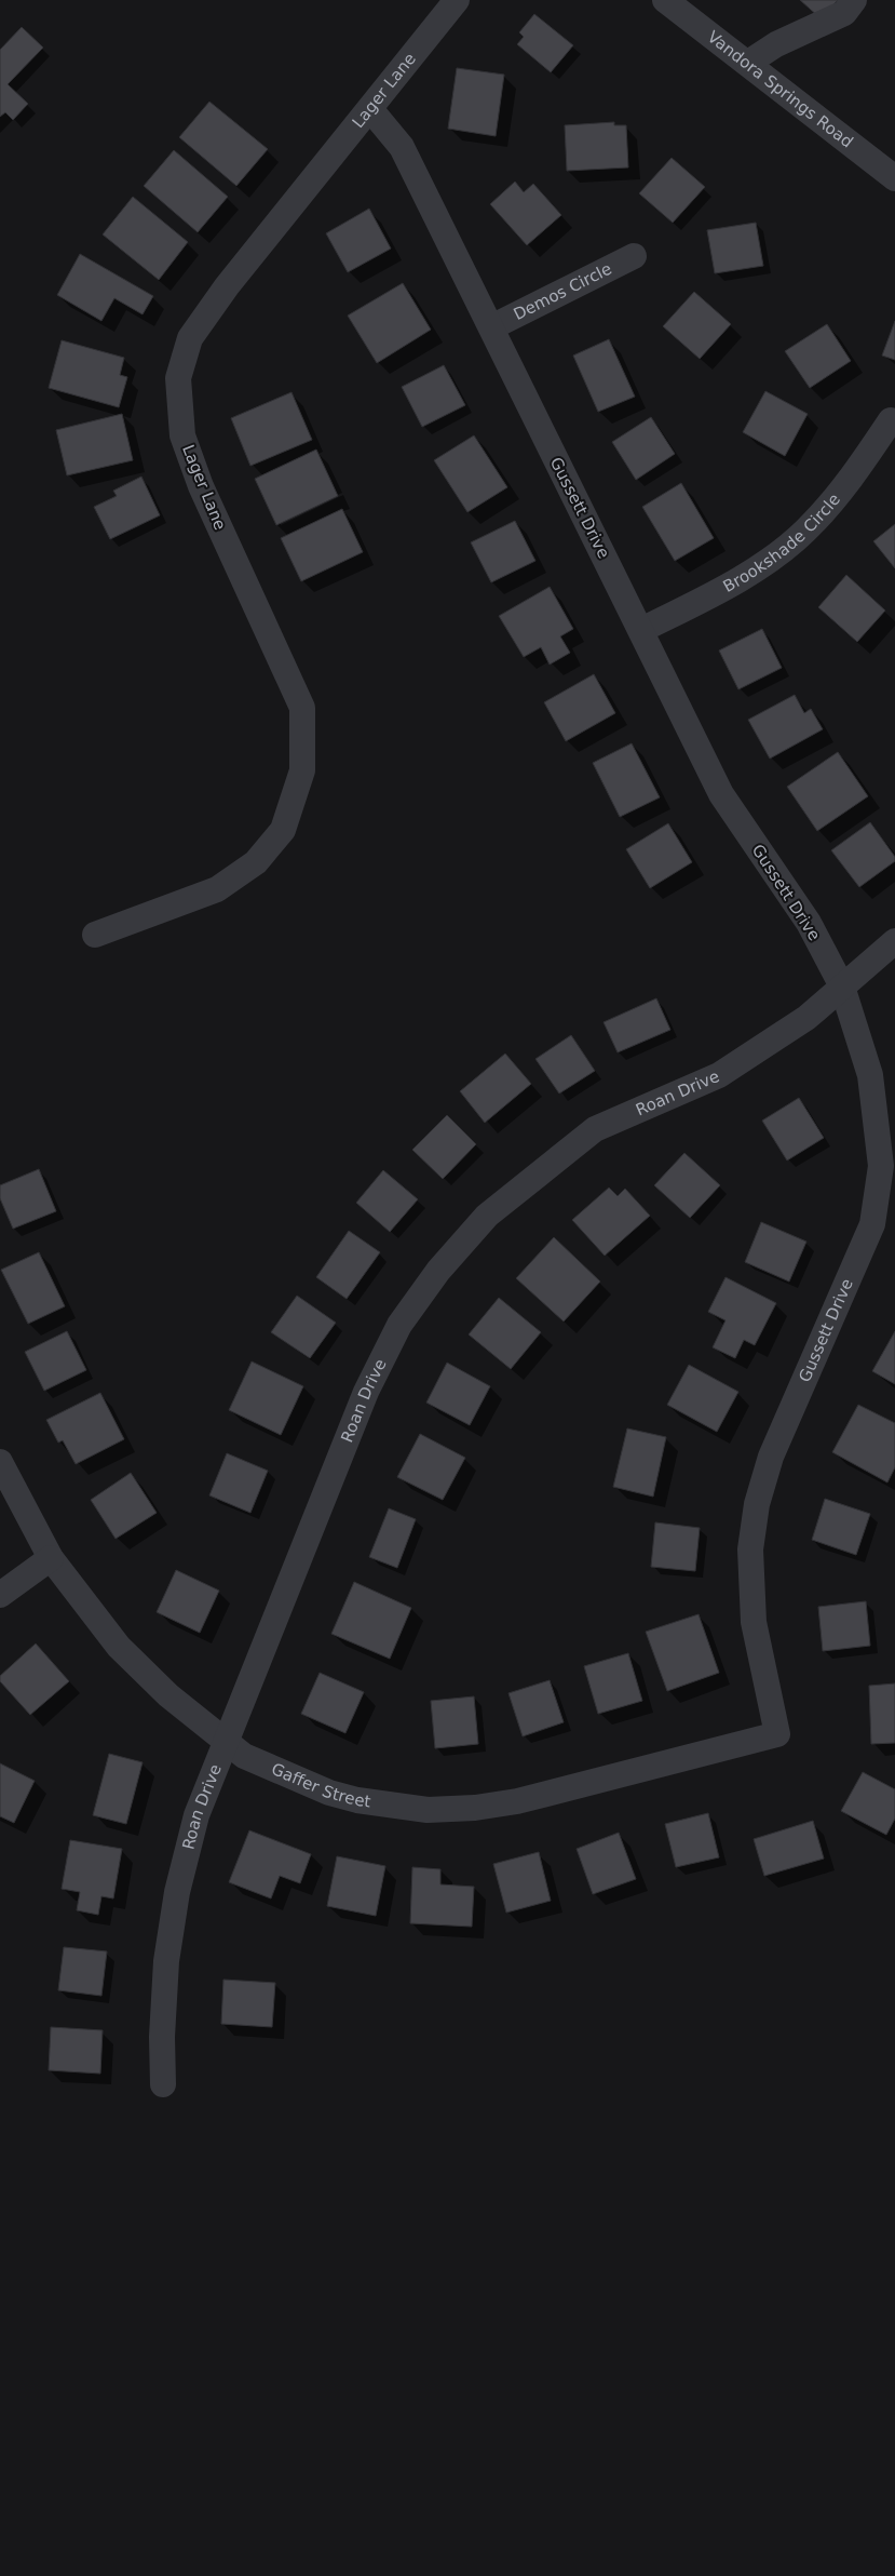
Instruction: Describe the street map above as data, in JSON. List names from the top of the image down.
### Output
{
  "streets": {
    "street": [
      "Vandora Springs Road",
      "Lager Lane",
      "Demos Circle",
      "Gussett Drive",
      "Brookshade Circle",
      "Roan Drive",
      "Gaffer Street"
    ]
  },
  "crossings": [
    ["Lager Lane", "Gussett Drive"],
    ["Demos Circle", "Gussett Drive"],
    ["Gussett Drive", "Brookshade Circle"],
    ["Gussett Drive", "Roan Drive"],
    ["Gussett Drive", "Gaffer Street"],
    ["Roan Drive", "Gaffer Street"]
  ]
}
